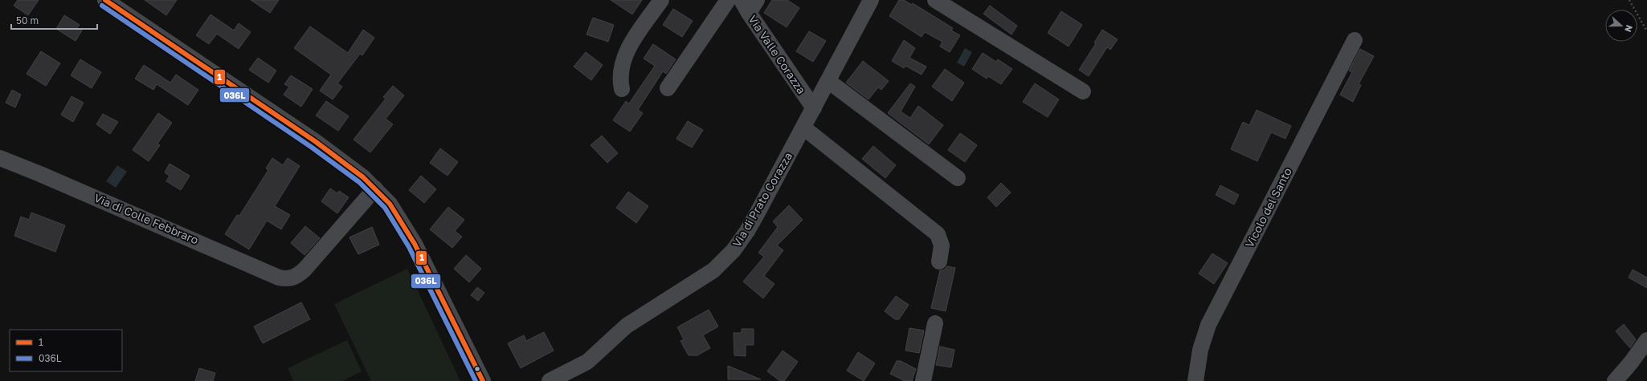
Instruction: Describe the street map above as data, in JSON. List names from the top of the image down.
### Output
{
  "streets": {
    "street": [
      "Via Valle Corazza",
      "Via di Prato Corazza",
      "Vicolo del Santo",
      "Via di Colle Febbraro"
    ]
  },
  "crossings": [
    ["Via Valle Corazza", "Via di Prato Corazza"]
  ],
  "lines": ["transit line 1", "transit line 036L"],
  "legend": ["1", "036L"],
  "scale_bar": "50 m",
  "north": "right"
}
